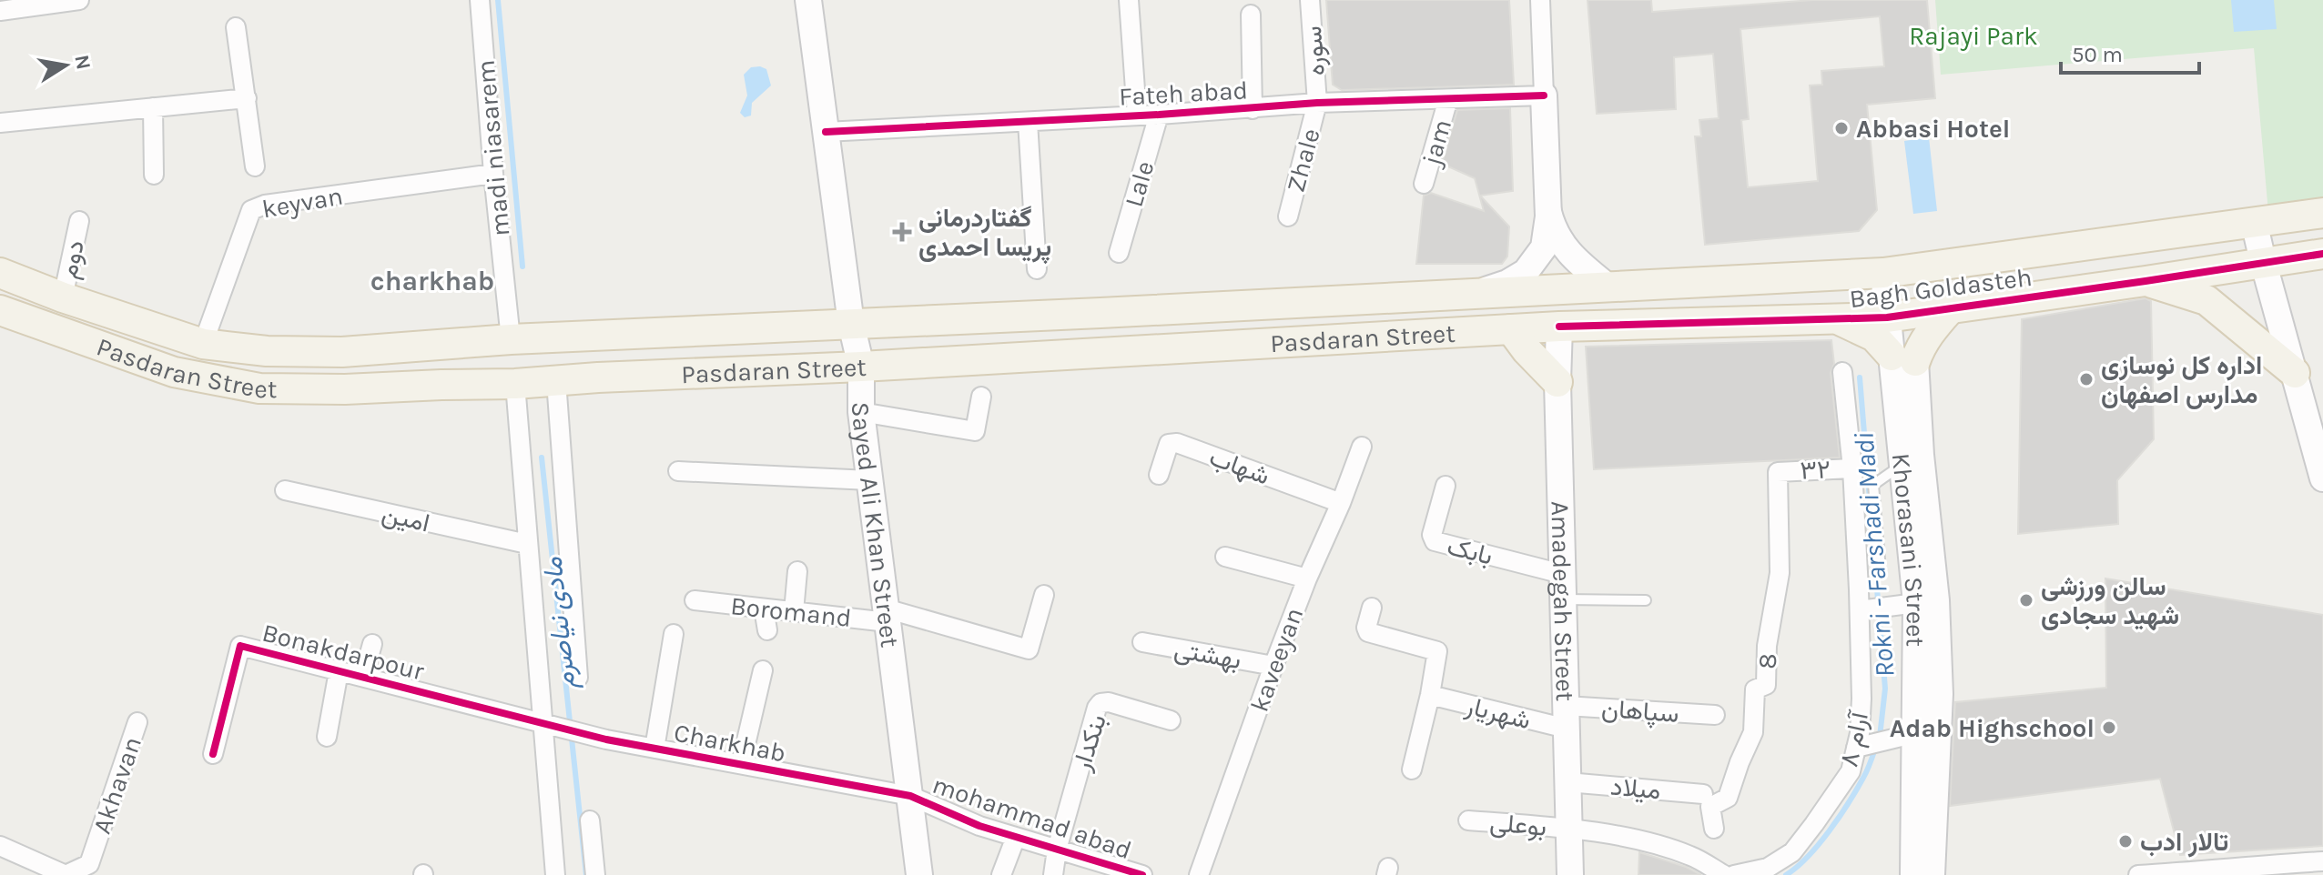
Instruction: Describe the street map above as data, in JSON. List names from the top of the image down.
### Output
{
  "streets": {
    "main road": [
      "Bagh Goldasteh",
      "Pasdaran Street",
      "Sayed Ali Khan Street",
      "Khorasani Street",
      "Amadegah Street"
    ],
    "street": [
      "سوره",
      "Fateh abad",
      "jam",
      "madi niasarem",
      "Zhale",
      "Lale",
      "keyvan",
      "دوم",
      "شهاب",
      "۳۲",
      "امین",
      "بابک",
      "Boromand",
      "Bonakdarpour",
      "بهشتی",
      "kaveeyan",
      "8",
      "سپاهان",
      "شهریار",
      "۸ آرام",
      "Charkhab",
      "بنکدار",
      "Akhavan",
      "میلاد",
      "mohammad abad",
      "بوعلی"
    ]
  },
  "crossings": [
    ["سوره", "Fateh abad"],
    ["سوره", "Zhale"],
    ["Fateh abad", "jam"],
    ["Fateh abad", "Zhale"],
    ["Fateh abad", "Lale"],
    ["Fateh abad", "Sayed Ali Khan Street"],
    ["madi niasarem", "keyvan"],
    ["madi niasarem", "Pasdaran Street"],
    ["keyvan", "Pasdaran Street"],
    ["دوم", "Pasdaran Street"],
    ["Bagh Goldasteh", "Pasdaran Street"],
    ["Bagh Goldasteh", "Amadegah Street"],
    ["Pasdaran Street", "Sayed Ali Khan Street"],
    ["Pasdaran Street", "Amadegah Street"],
    ["شهاب", "kaveeyan"],
    ["۳۲", "8"],
    ["۳۲", "۸ آرام"],
    ["Sayed Ali Khan Street", "Boromand"],
    ["Sayed Ali Khan Street", "Charkhab"],
    ["Sayed Ali Khan Street", "mohammad abad"],
    ["بابک", "Amadegah Street"],
    ["Amadegah Street", "سپاهان"],
    ["Amadegah Street", "شهریار"],
    ["Amadegah Street", "میلاد"],
    ["Amadegah Street", "بوعلی"],
    ["Bonakdarpour", "Charkhab"],
    ["بهشتی", "kaveeyan"],
    ["سپاهان", "شهریار"],
    ["Charkhab", "mohammad abad"],
    ["بنکدار", "mohammad abad"]
  ],
  "districts": ["charkhab"],
  "water": ["Rokni - Farshadi Madi", "مادی نیاصرم"],
  "parks": ["Rajayi Park"],
  "places": {
    "other": [
      "Abbasi Hotel",
      "اداره کل نوسازی مدارس اصفهان",
      "سالن ورزشی شهید سجادی",
      "Adab Highschool",
      "تالار ادب"
    ],
    "health": ["گفتاردرمانی پریسا احمدی"]
  },
  "scale_bar": "50 m",
  "north": "right"
}
